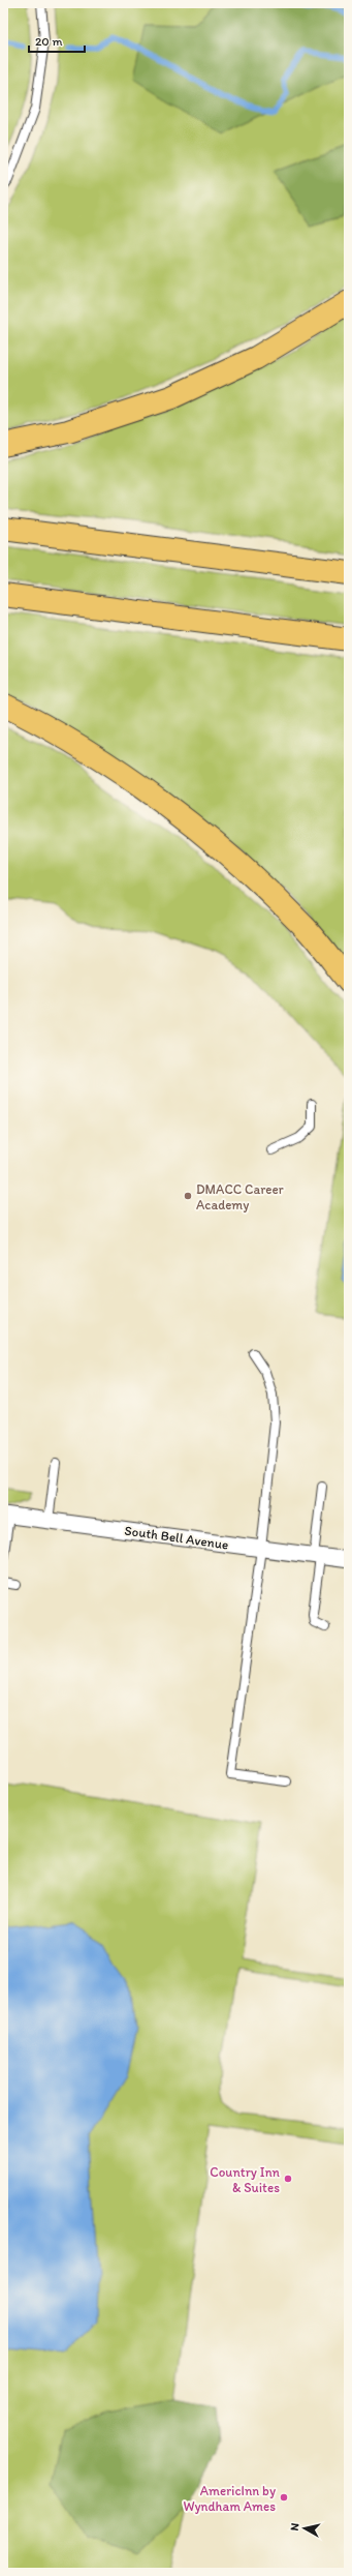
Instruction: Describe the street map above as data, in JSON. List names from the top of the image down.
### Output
{
  "streets": {
    "street": ["South Bell Avenue"]
  },
  "places": ["DMACC Career Academy", "Country Inn & Suites", "AmericInn by Wyndham Ames"],
  "scale_bar": "20 m",
  "north": "left"
}
